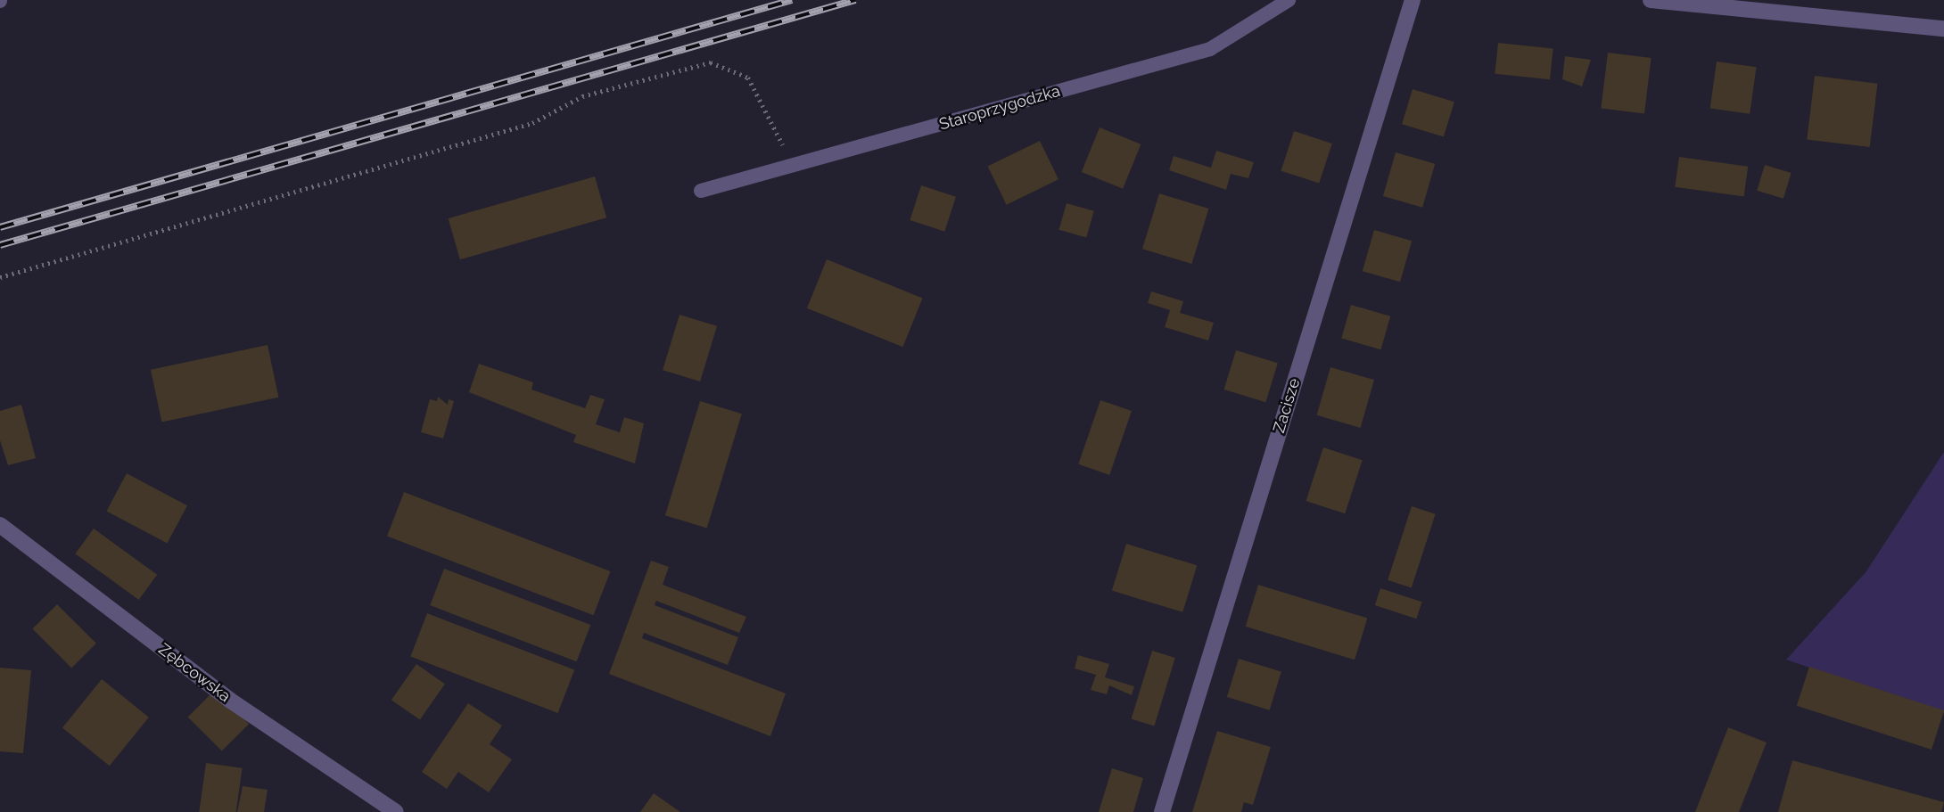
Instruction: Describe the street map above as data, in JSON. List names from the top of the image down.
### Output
{
  "streets": {
    "street": ["Zacisze", "Zębcowska"],
    "lane": ["Staroprzygodzka"]
  }
}
